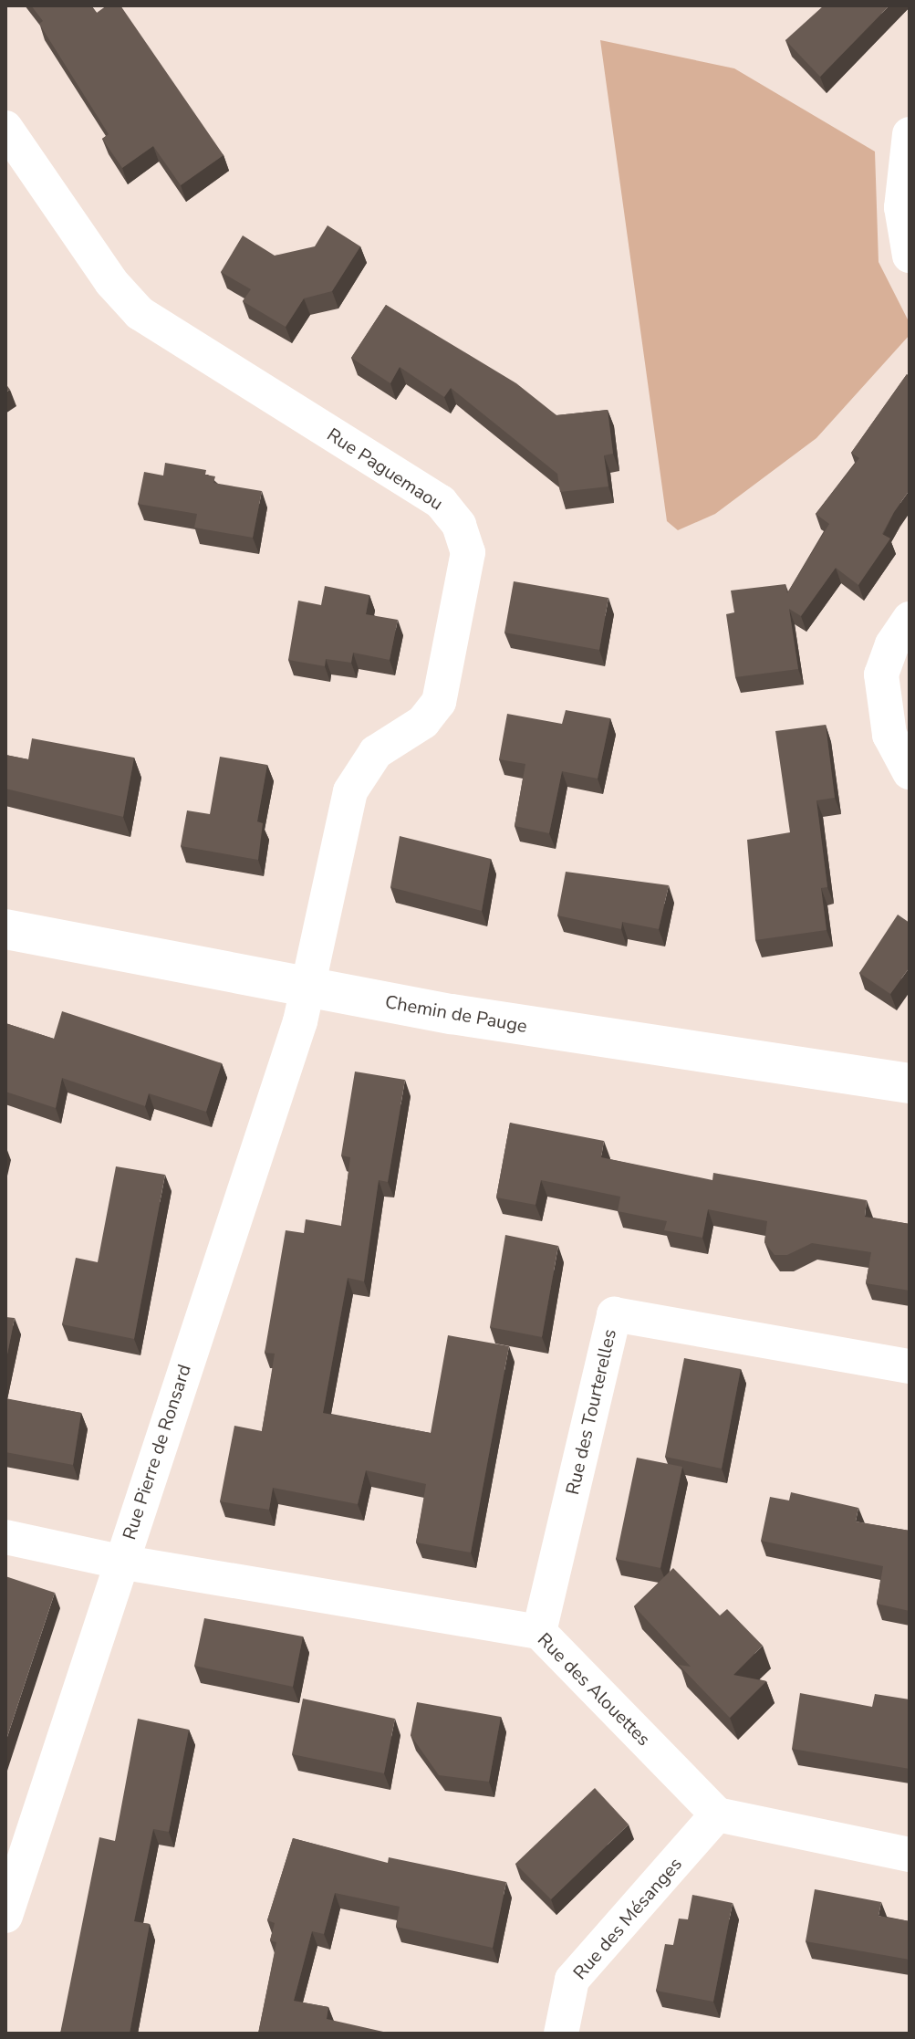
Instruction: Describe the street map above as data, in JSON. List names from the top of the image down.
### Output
{
  "streets": {
    "street": [
      "Rue Paguemaou",
      "Chemin de Pauge",
      "Rue des Tourterelles",
      "Rue Pierre de Ronsard",
      "Rue des Alouettes",
      "Rue des Mésanges"
    ]
  },
  "crossings": [
    ["Rue Paguemaou", "Chemin de Pauge"],
    ["Rue Paguemaou", "Rue Pierre de Ronsard"],
    ["Chemin de Pauge", "Rue Pierre de Ronsard"],
    ["Rue des Tourterelles", "Rue des Alouettes"],
    ["Rue Pierre de Ronsard", "Rue des Alouettes"],
    ["Rue des Alouettes", "Rue des Mésanges"]
  ]
}
